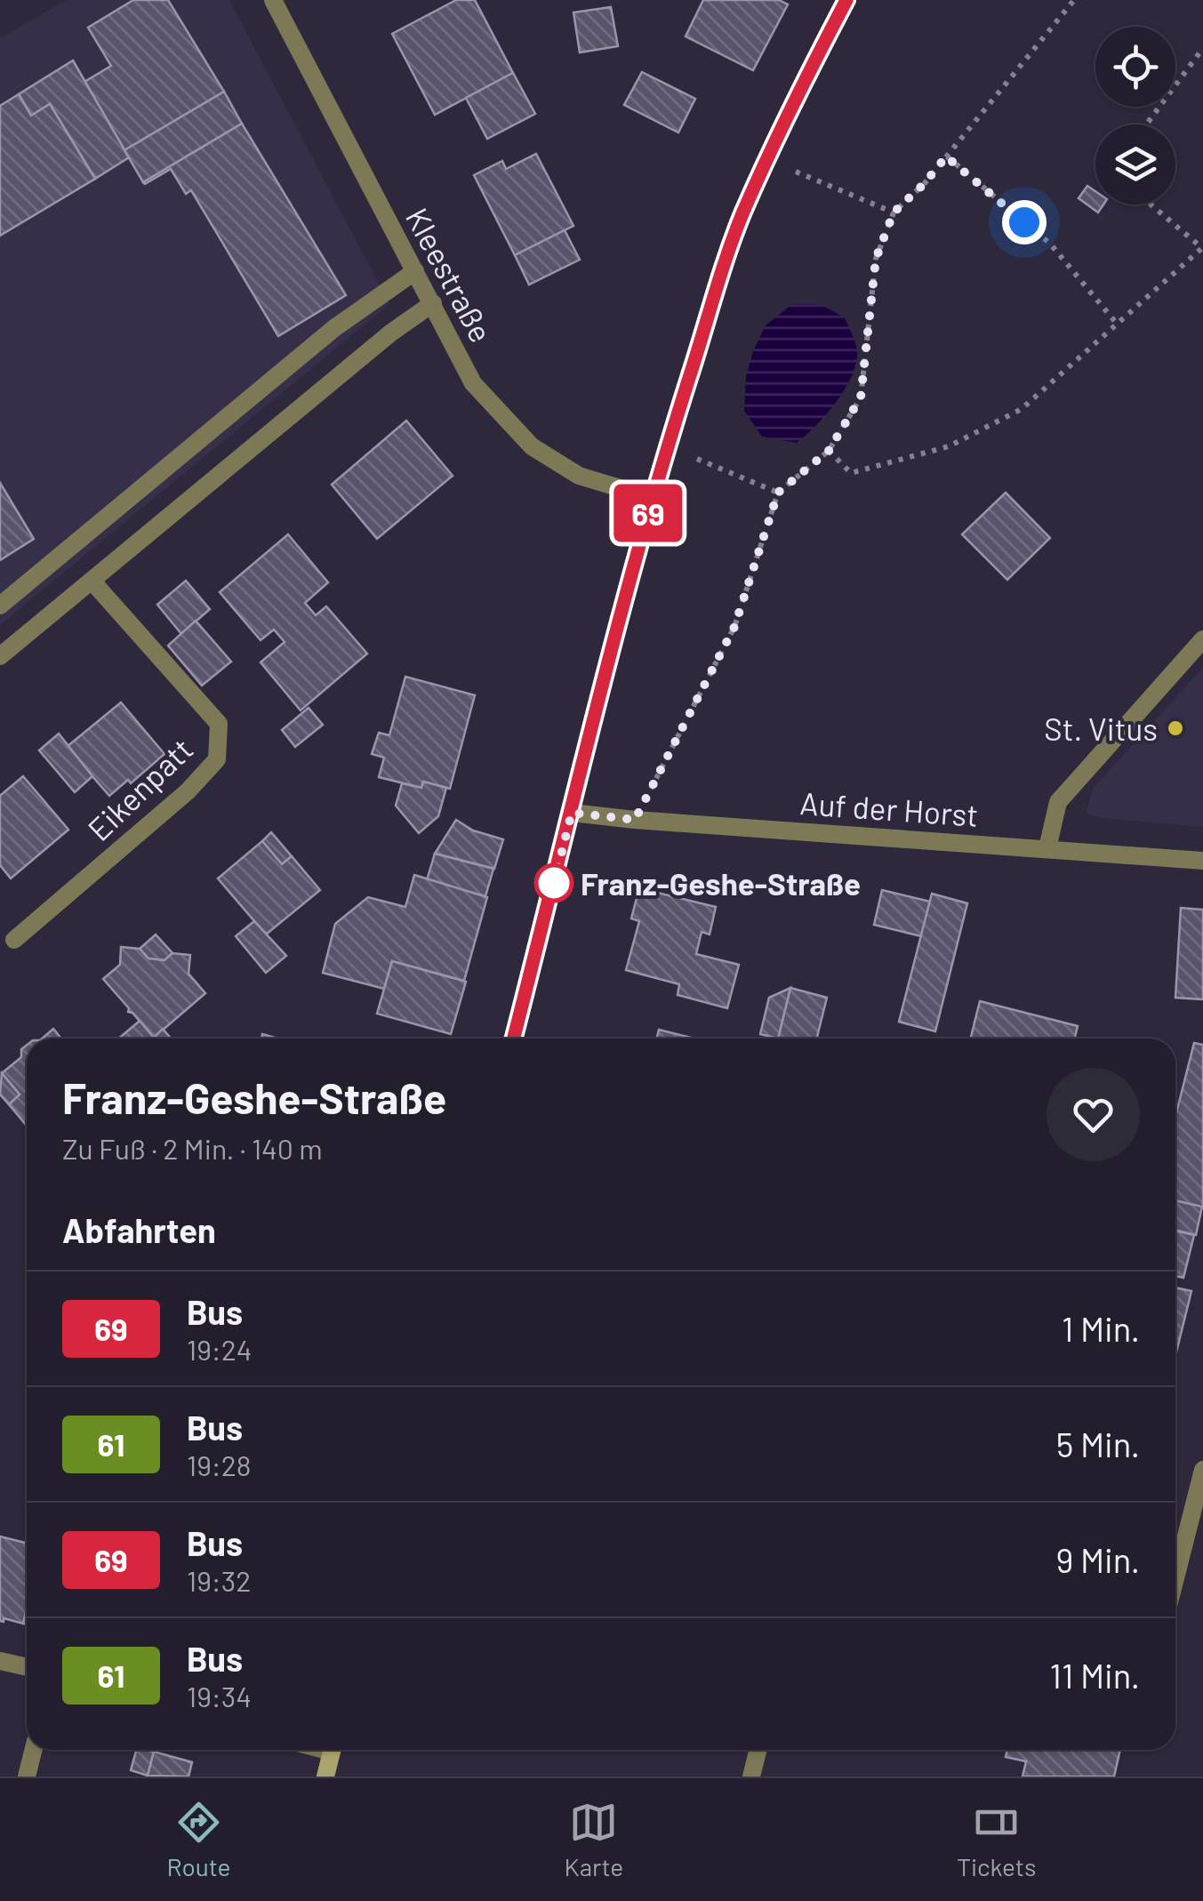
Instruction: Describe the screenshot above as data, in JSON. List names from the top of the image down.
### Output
{
  "streets": {
    "street": ["Kleestraße", "Eikenpatt", "Auf der Horst"]
  },
  "places": ["St. Vitus", "Franz-Geshe-Straße"],
  "lines": ["bus line 69"],
  "page": {
    "on_map": "69",
    "heading": [
      ["Franz-Geshe-Straße", "Zu Fuß · 2 Min. · 140 m"],
      "Abfahrten"
    ],
    "list": [
      {
        "mark": "69",
        "name": "Bus",
        "note": "19:24",
        "value": "1 Min."
      },
      {
        "mark": "61",
        "name": "Bus",
        "note": "19:28",
        "value": "5 Min."
      },
      {
        "mark": "69",
        "name": "Bus",
        "note": "19:32",
        "value": "9 Min."
      },
      {
        "mark": "61",
        "name": "Bus",
        "note": "19:34",
        "value": "11 Min."
      }
    ],
    "tabs": ["Route", "Karte", "Tickets"]
  }
}
